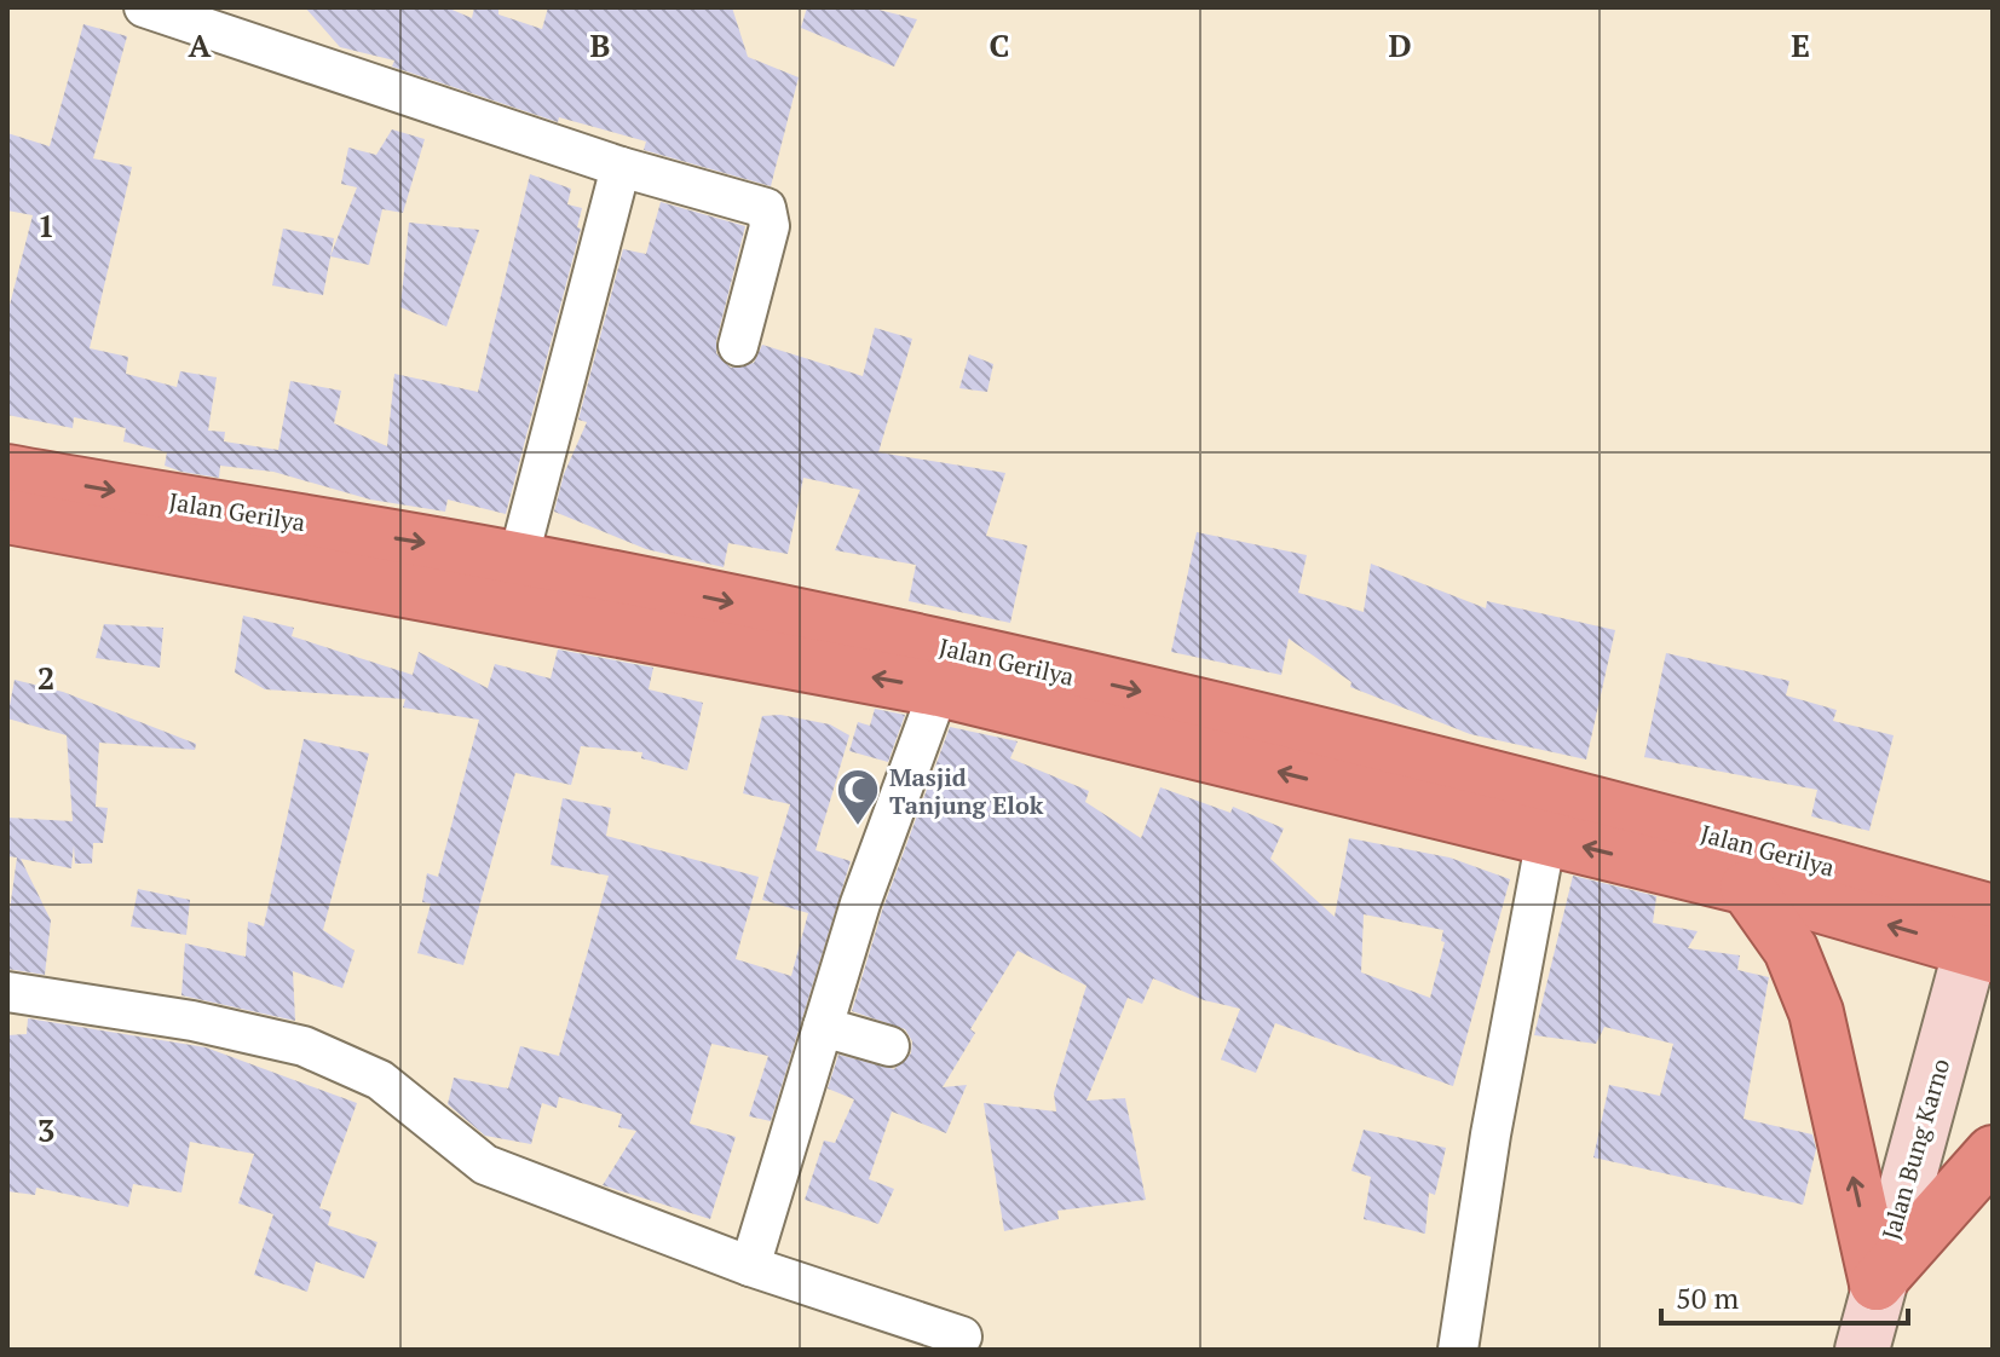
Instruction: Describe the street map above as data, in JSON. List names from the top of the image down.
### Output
{
  "streets": {
    "highway": ["Jalan Gerilya"],
    "main road": ["Jalan Bung Karno"]
  },
  "crossings": [
    ["Jalan Gerilya", "Jalan Bung Karno"]
  ],
  "places": {
    "mosque": ["Masjid Tanjung Elok"]
  },
  "scale_bar": "50 m",
  "grid": {
    "columns": [
      "A",
      "B",
      "C",
      "D",
      "E"
    ],
    "rows": ["1", "2", "3"]
  }
}
